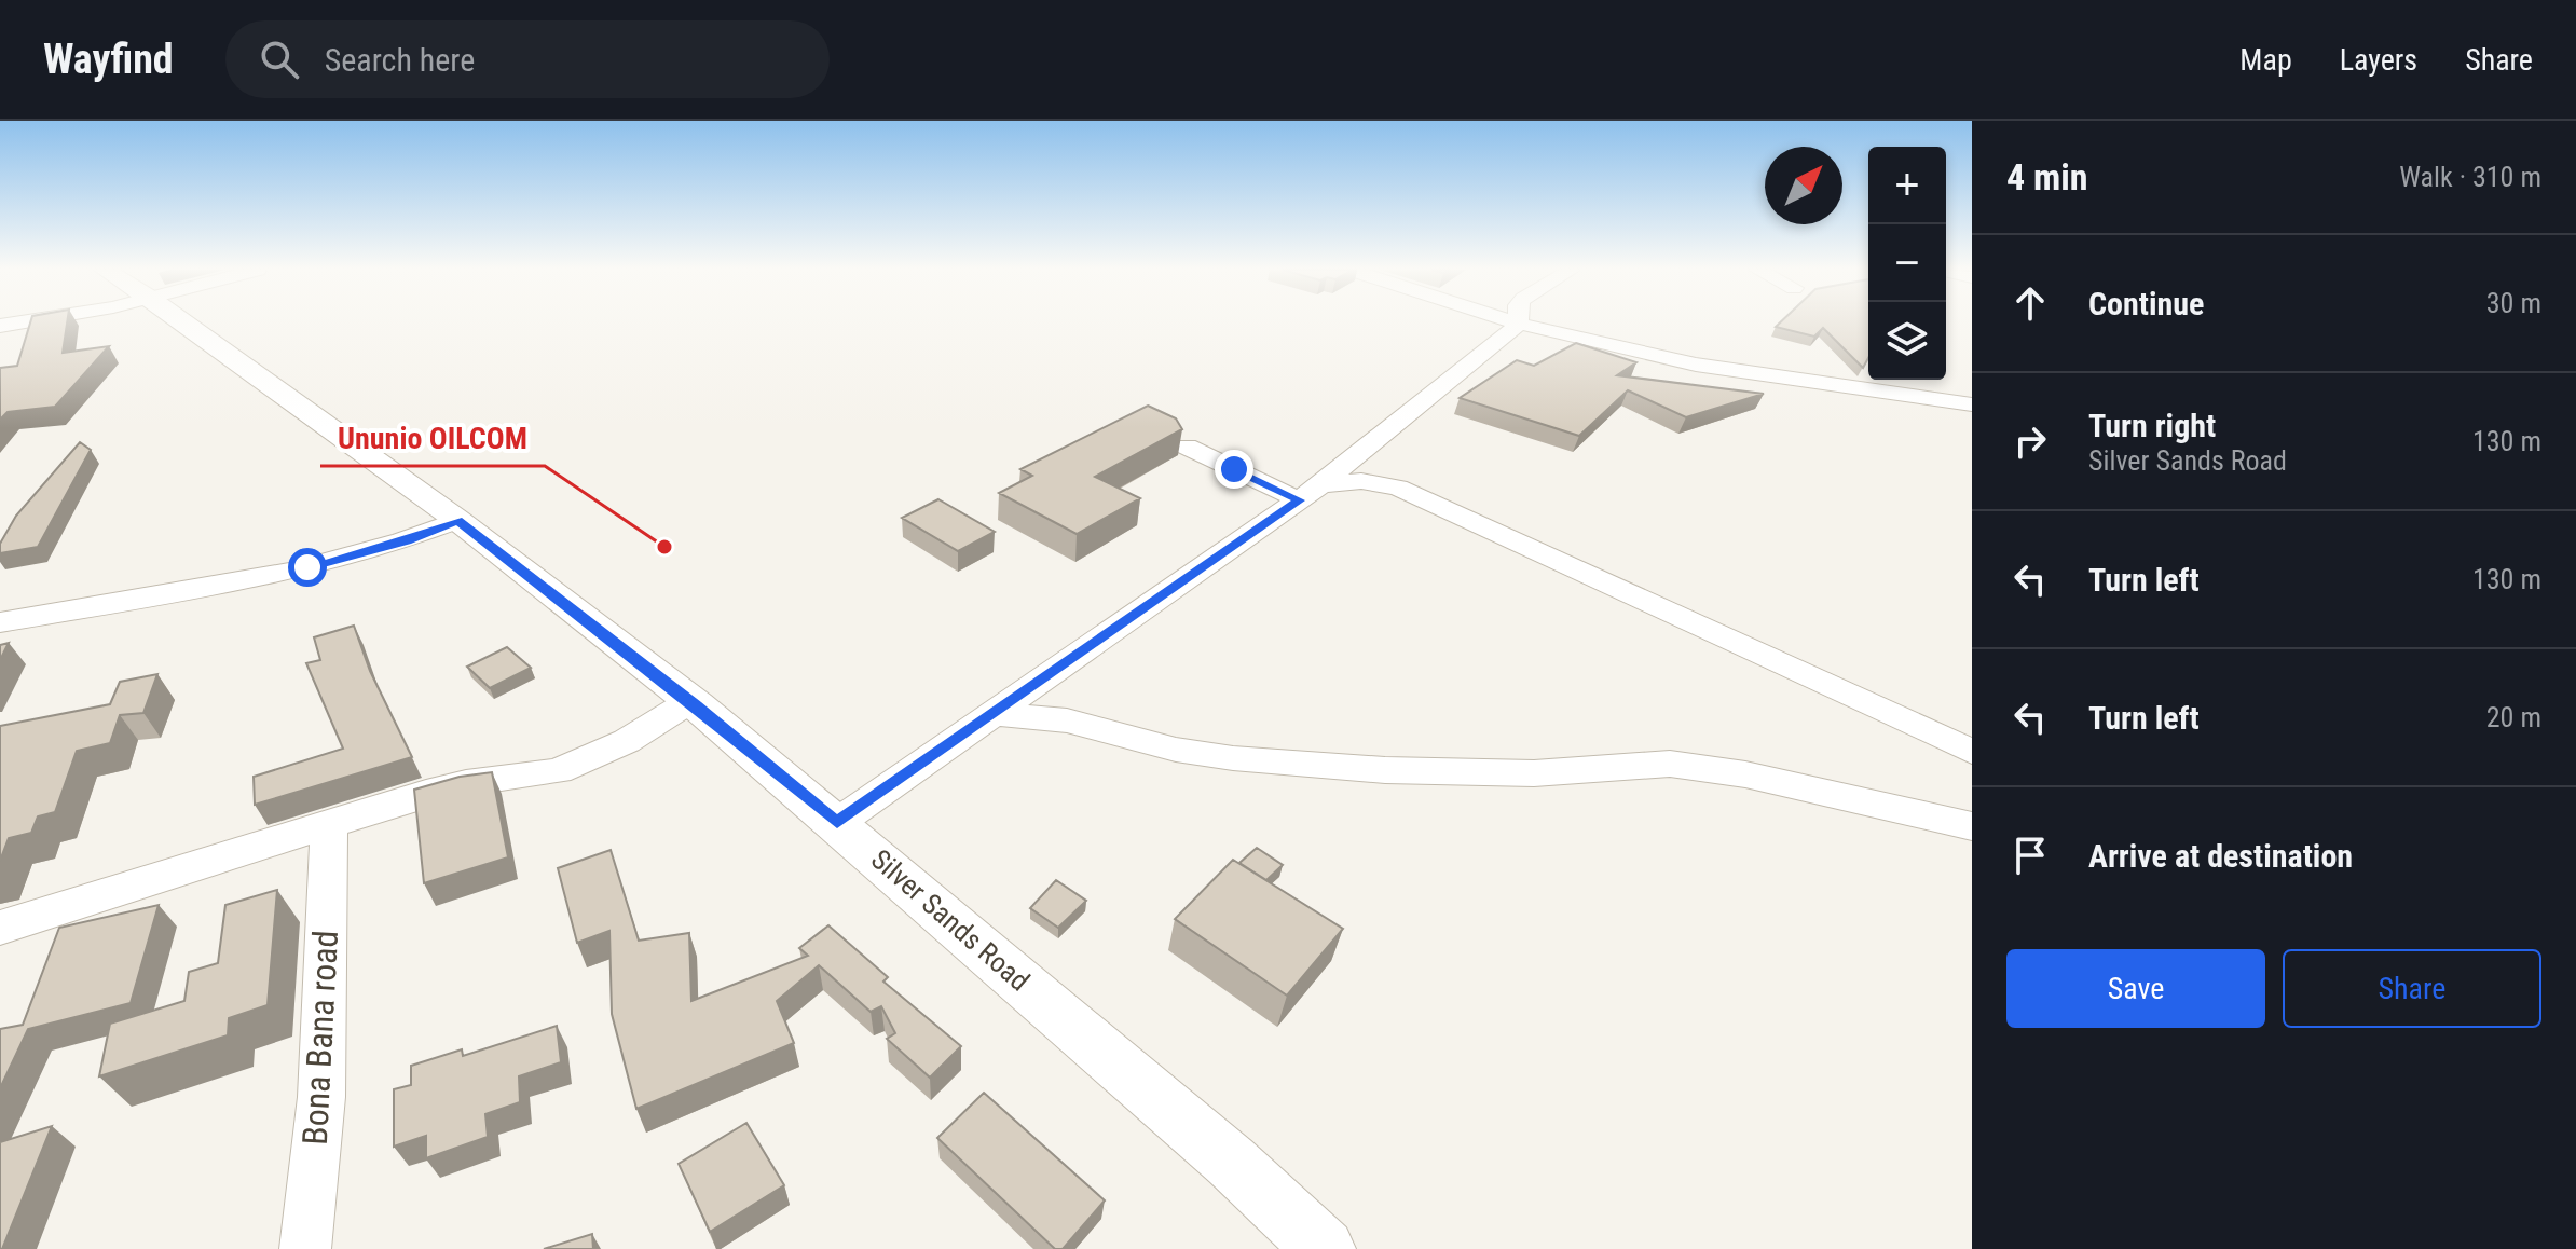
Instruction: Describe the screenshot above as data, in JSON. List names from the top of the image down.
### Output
{
  "streets": {
    "street": ["Silver Sands Road", "Bona Bana road"]
  },
  "places": ["Ununio OILCOM"],
  "north": "top right",
  "page": {
    "header": "Wayfind",
    "search": "Search here",
    "nav": ["Map", "Layers", "Share"],
    "heading": ["4 min", "Walk · 310 m"],
    "map_buttons": ["+", "−"],
    "list": [
      ["Continue", "30 m"],
      ["Turn right", "Silver Sands Road", "130 m"],
      ["Turn left", "130 m"],
      ["Turn left", "20 m"],
      "Arrive at destination"
    ],
    "buttons": ["Save", "Share"]
  }
}
